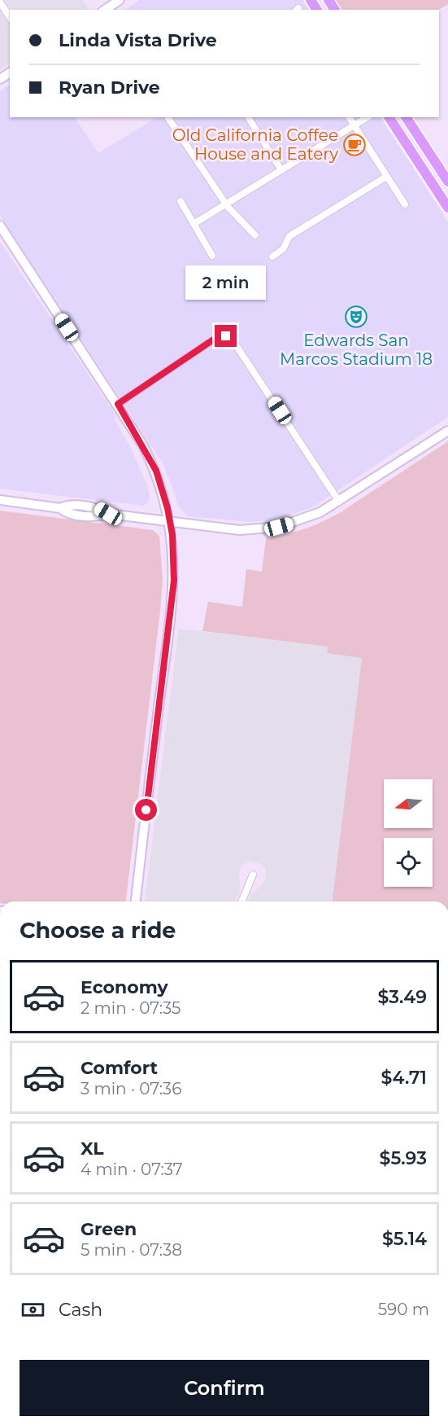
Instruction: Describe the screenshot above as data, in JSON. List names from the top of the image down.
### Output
{
  "places": {
    "cafe": ["Old California Coffee House and Eatery"],
    "theatre": ["Edwards San Marcos Stadium 18"]
  },
  "north": "left",
  "page": {
    "banner": ["Linda Vista Drive", "Ryan Drive"],
    "bubble": "2 min",
    "heading": "Choose a ride",
    "list": [
      {
        "name": "Economy",
        "note": "2 min · 07:35",
        "value": "$3.49"
      },
      {
        "name": "Comfort",
        "note": "3 min · 07:36",
        "value": "$4.71"
      },
      {
        "name": "XL",
        "note": "4 min · 07:37",
        "value": "$5.93"
      },
      {
        "name": "Green",
        "note": "5 min · 07:38",
        "value": "$5.14"
      }
    ],
    "pay": ["Cash", "590 m"],
    "buttons": "Confirm"
  }
}
